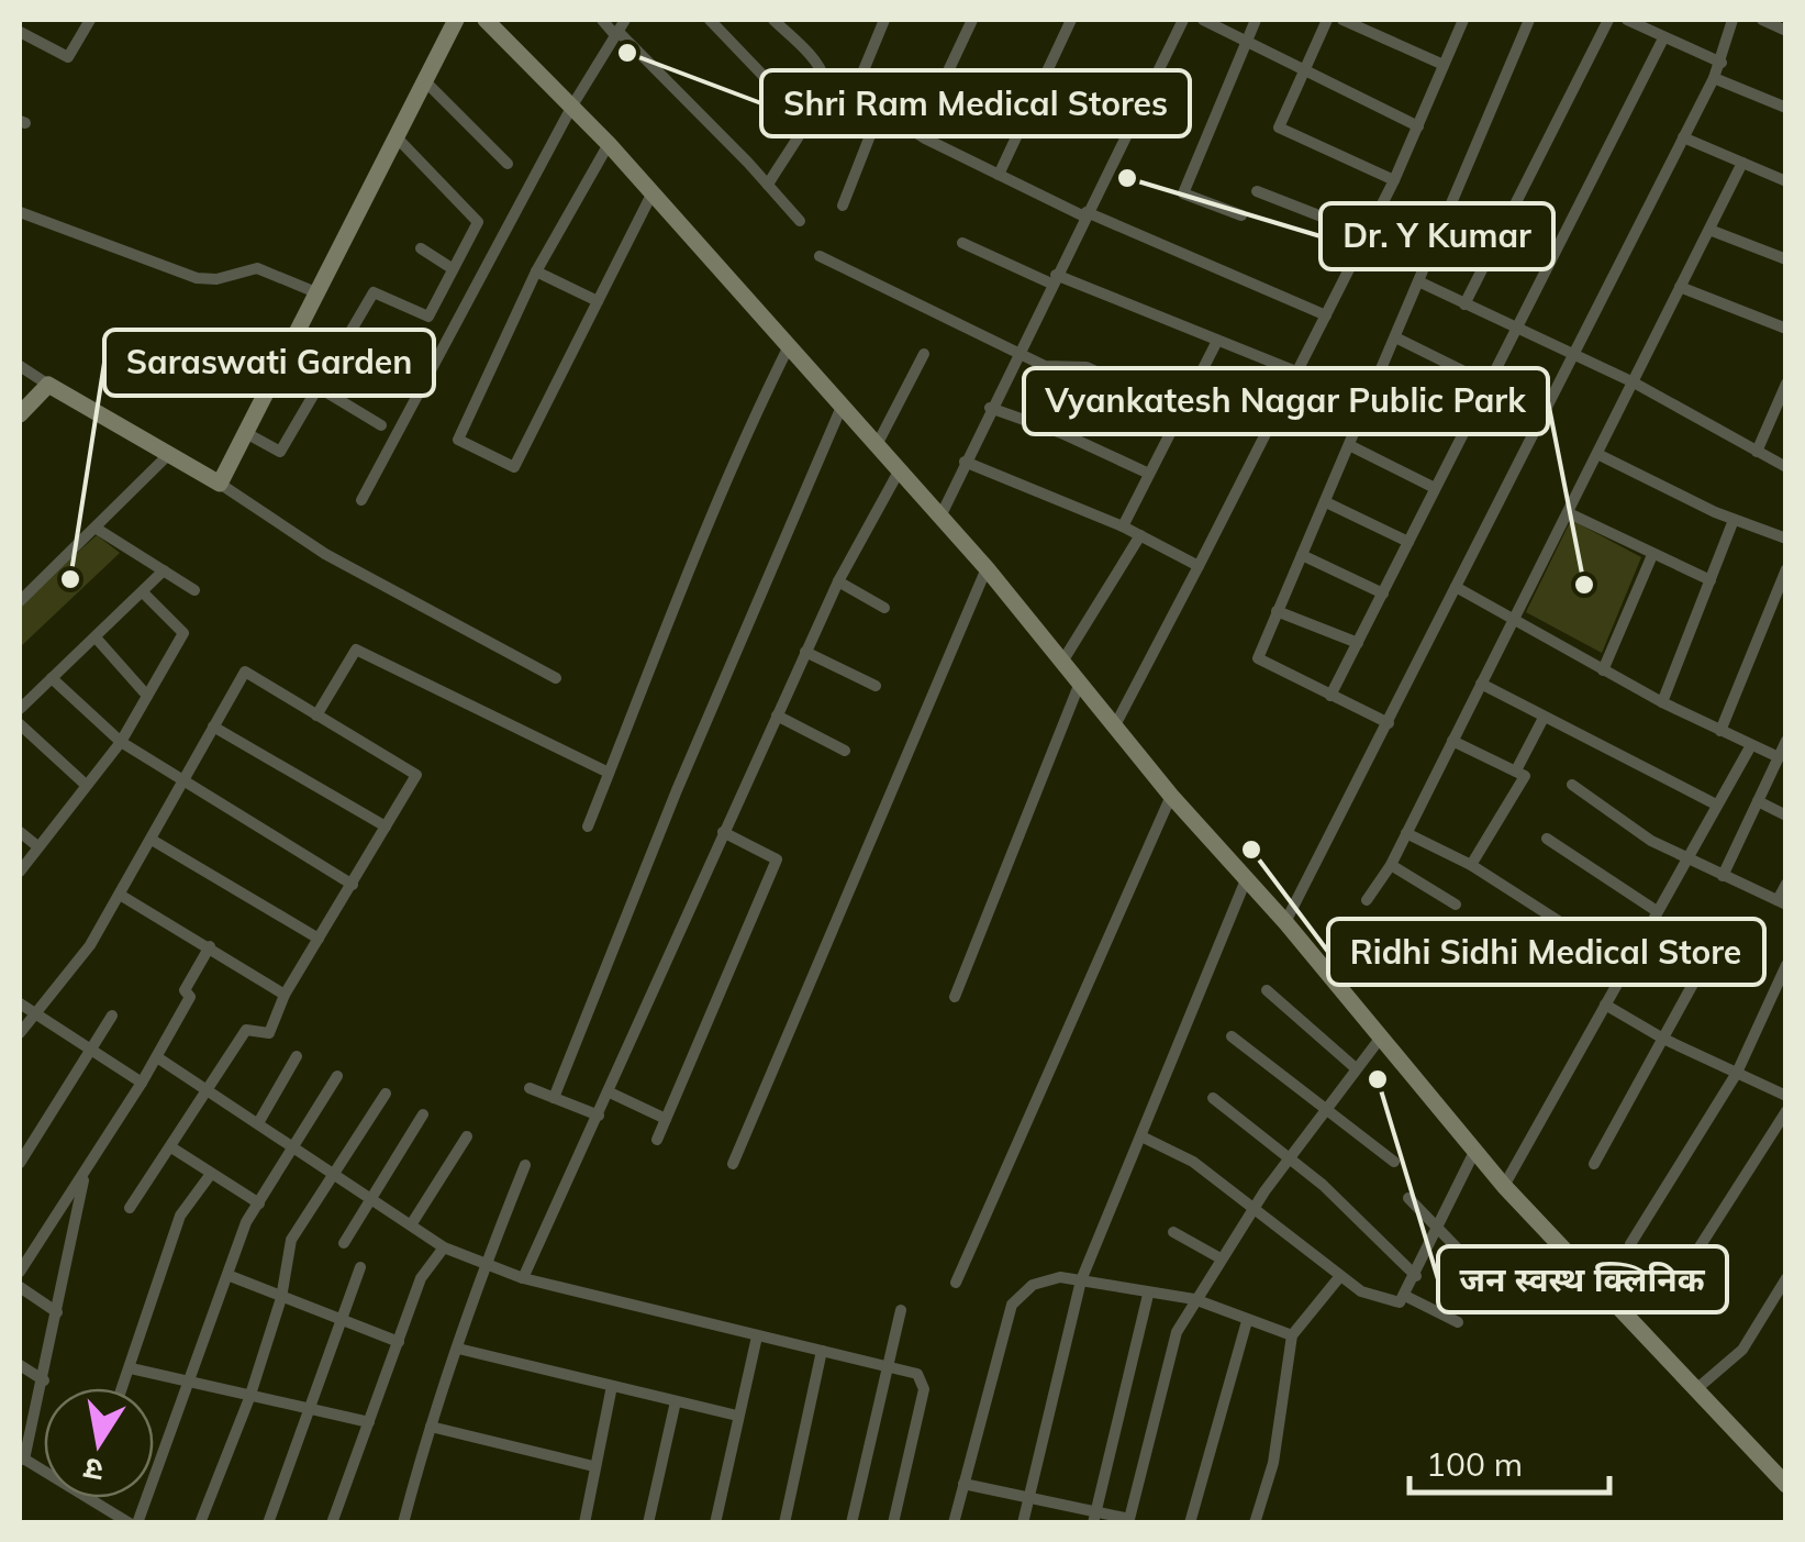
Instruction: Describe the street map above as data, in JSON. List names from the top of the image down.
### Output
{
  "places": [
    "Shri Ram Medical Stores",
    "Dr. Y Kumar",
    "Saraswati Garden",
    "Vyankatesh Nagar Public Park",
    "Ridhi Sidhi Medical Store",
    "जन स्वस्थ क्लिनिक"
  ],
  "scale_bar": "100 m",
  "north": "bottom"
}
